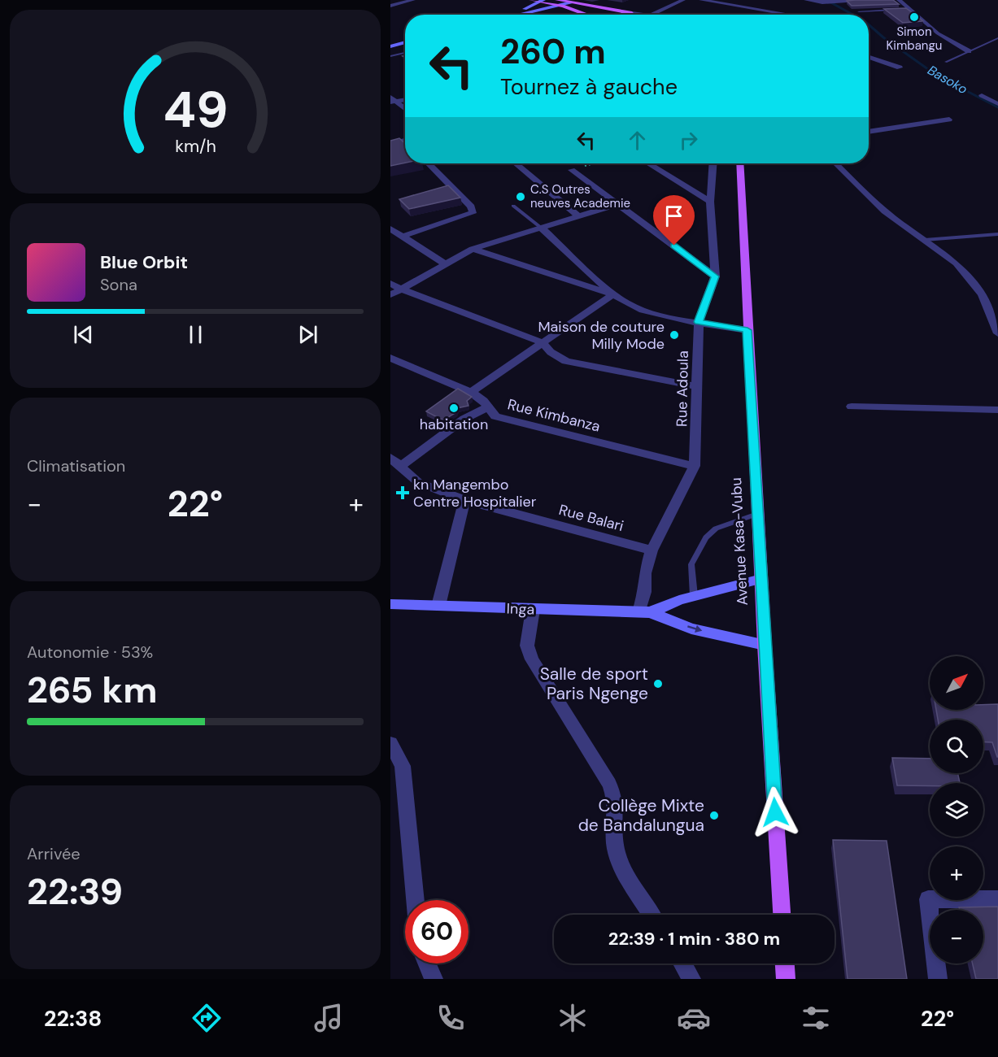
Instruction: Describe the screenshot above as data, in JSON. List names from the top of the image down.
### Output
{
  "streets": {
    "main road": ["Avenue Kasa-Vubu"],
    "street": [
      "Rue Adoula",
      "Rue Kimbanza",
      "Rue Balari",
      "Inga"
    ]
  },
  "crossings": [
    ["Rue Adoula", "Rue Kimbanza"],
    ["Rue Adoula", "Rue Balari"],
    ["Rue Adoula", "Inga"],
    ["Avenue Kasa-Vubu", "Inga"]
  ],
  "water": ["Basoko"],
  "places": {
    "other": [
      "Simon Kimbangu",
      "C.S Outres neuves Academie",
      "Maison de couture Milly Mode",
      "habitation",
      "Salle de sport Paris Ngenge",
      "Collège Mixte de Bandalungua"
    ],
    "health": ["kn Mangembo Centre Hospitalier"]
  },
  "north": "top right",
  "page": {
    "turn": ["260 m", "Tournez à gauche"],
    "song": ["Blue Orbit", "Sona"],
    "tile": [
      "Climatisation",
      ["Autonomie · 53%", "265 km"],
      ["Arrivée", "22:39"]
    ],
    "heat": ["−", "22°", "+"],
    "map_buttons": ["+", "−"],
    "limit": "60",
    "trip": "22:39 · 1 min · 380 m",
    "tabs": ["22:38", "22°"],
    "gauge": ["49", "km/h"]
  }
}
